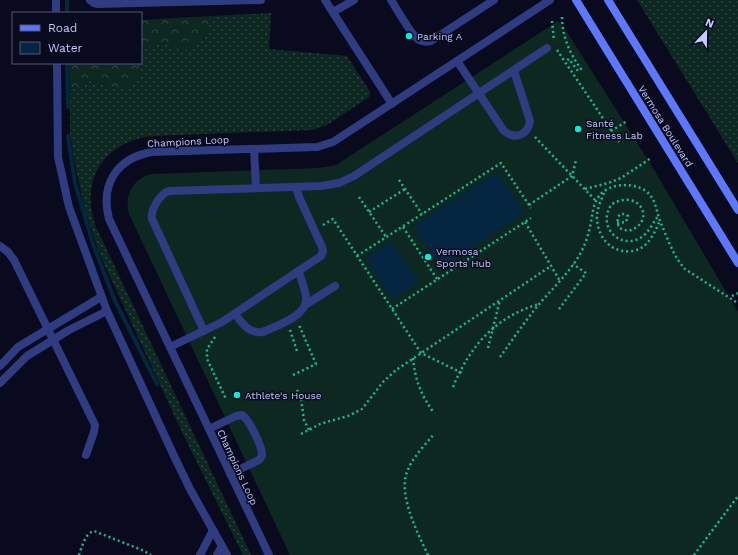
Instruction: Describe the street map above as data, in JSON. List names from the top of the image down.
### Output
{
  "streets": {
    "main road": ["Vermosa Boulevard"],
    "street": ["Champions Loop"]
  },
  "places": [
    "Parking A",
    "Santé Fitness Lab",
    "Vermosa Sports Hub",
    "Athlete's House"
  ],
  "legend": ["Road", "Water"],
  "north": "top"
}
